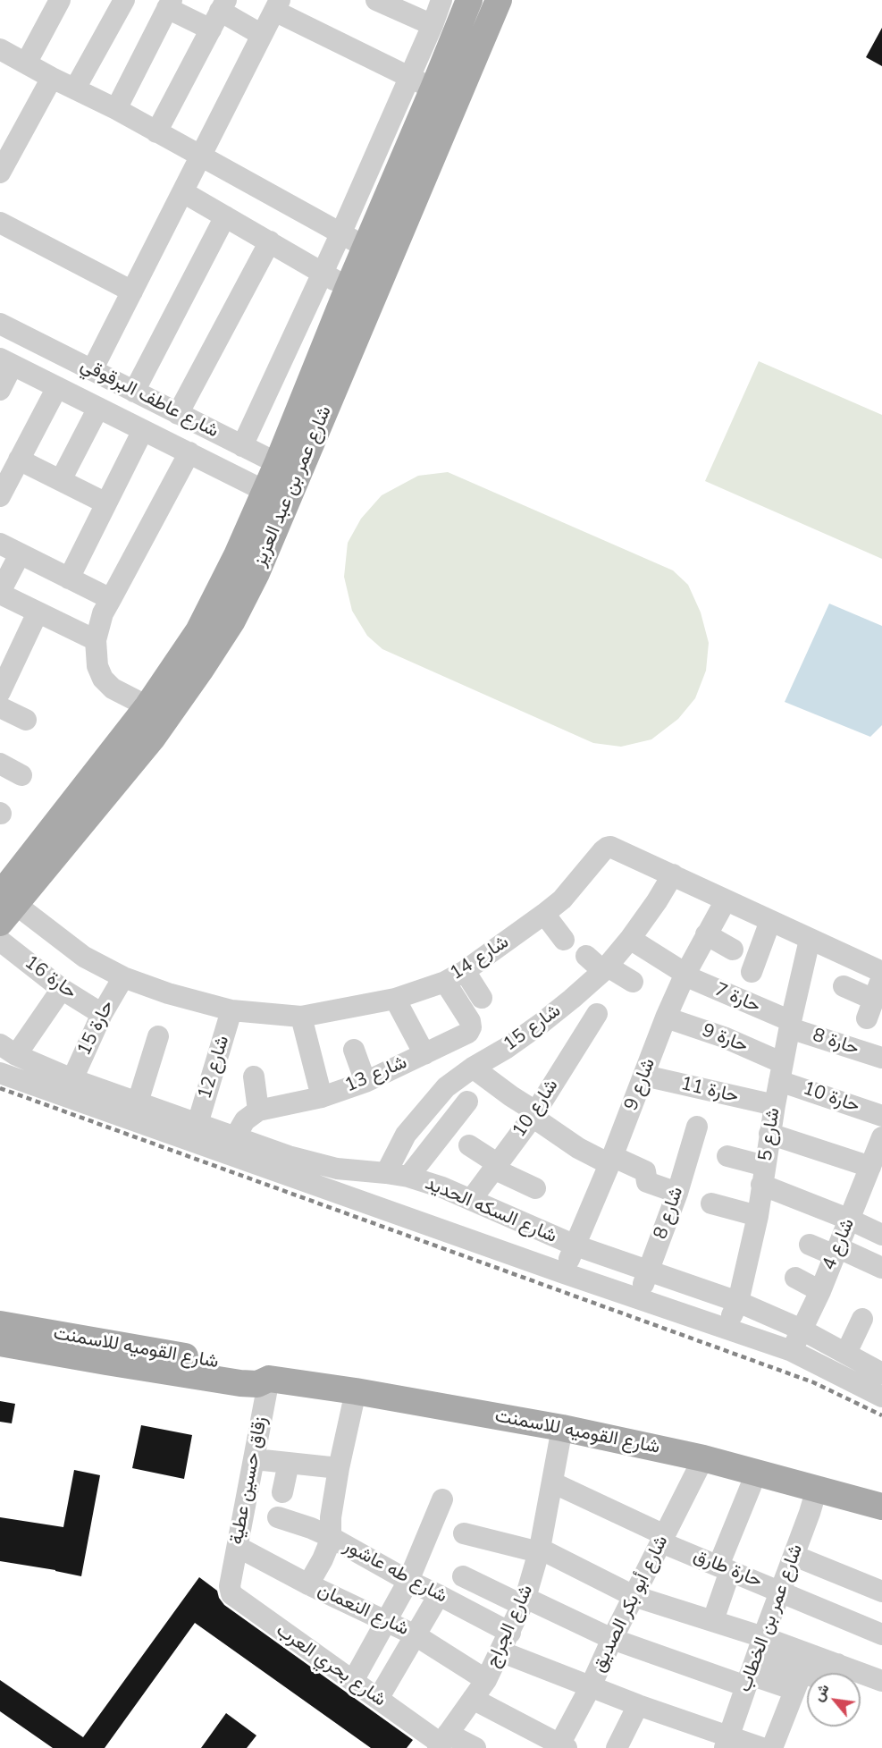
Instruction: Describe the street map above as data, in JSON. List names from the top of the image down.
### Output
{
  "streets": {
    "main road": ["شارع عمر بن عبد العزيز", "شارع القوميه للاسمنت"],
    "street": [
      "شارع عاطف البرقوقي",
      "شارع 14",
      "حارة 16",
      "حارة 7",
      "حارة 15",
      "شارع 15",
      "حارة 9",
      "حارة 8",
      "شارع 12",
      "شارع 13",
      "شارع 9",
      "حارة 11",
      "حارة 10",
      "شارع 10",
      "شارع 5",
      "شارع السكه الحديد",
      "شارع 8",
      "شارع 4",
      "زقاق حسين عطية",
      "حارة طارق",
      "شارع طه عاشور",
      "شارع أبو بكر الصديق",
      "شارع النعمان",
      "شارع عمر بن الخطاب",
      "شارع الجراج",
      "شارع بحري العرب"
    ]
  },
  "crossings": [
    ["شارع عاطف البرقوقي", "شارع عمر بن عبد العزيز"],
    ["شارع عمر بن عبد العزيز", "شارع 14"],
    ["شارع 14", "حارة 15"],
    ["شارع 14", "شارع 15"],
    ["شارع 14", "شارع 12"],
    ["شارع 14", "شارع 13"],
    ["شارع 14", "شارع 9"],
    ["شارع 14", "شارع 5"],
    ["حارة 16", "حارة 15"],
    ["حارة 7", "شارع 15"],
    ["حارة 7", "حارة 8"],
    ["حارة 7", "شارع 9"],
    ["حارة 7", "شارع 5"],
    ["حارة 15", "شارع السكه الحديد"],
    ["شارع 15", "شارع السكه الحديد"],
    ["حارة 9", "شارع 9"],
    ["حارة 9", "حارة 10"],
    ["حارة 9", "شارع 5"],
    ["حارة 8", "شارع 5"],
    ["شارع 12", "شارع السكه الحديد"],
    ["شارع 9", "حارة 11"],
    ["شارع 9", "شارع السكه الحديد"],
    ["حارة 11", "شارع 5"],
    ["حارة 10", "شارع 5"],
    ["شارع 10", "شارع السكه الحديد"],
    ["شارع 5", "شارع السكه الحديد"],
    ["شارع السكه الحديد", "شارع 8"],
    ["شارع السكه الحديد", "شارع 4"],
    ["شارع القوميه للاسمنت", "زقاق حسين عطية"],
    ["شارع القوميه للاسمنت", "شارع أبو بكر الصديق"],
    ["شارع القوميه للاسمنت", "شارع عمر بن الخطاب"],
    ["شارع القوميه للاسمنت", "شارع الجراج"],
    ["زقاق حسين عطية", "شارع النعمان"],
    ["زقاق حسين عطية", "شارع بحري العرب"],
    ["حارة طارق", "شارع أبو بكر الصديق"],
    ["حارة طارق", "شارع عمر بن الخطاب"],
    ["حارة طارق", "شارع الجراج"],
    ["شارع طه عاشور", "شارع أبو بكر الصديق"],
    ["شارع طه عاشور", "شارع عمر بن الخطاب"],
    ["شارع طه عاشور", "شارع الجراج"],
    ["شارع النعمان", "شارع الجراج"],
    ["شارع الجراج", "شارع بحري العرب"]
  ],
  "north": "top left"
}
